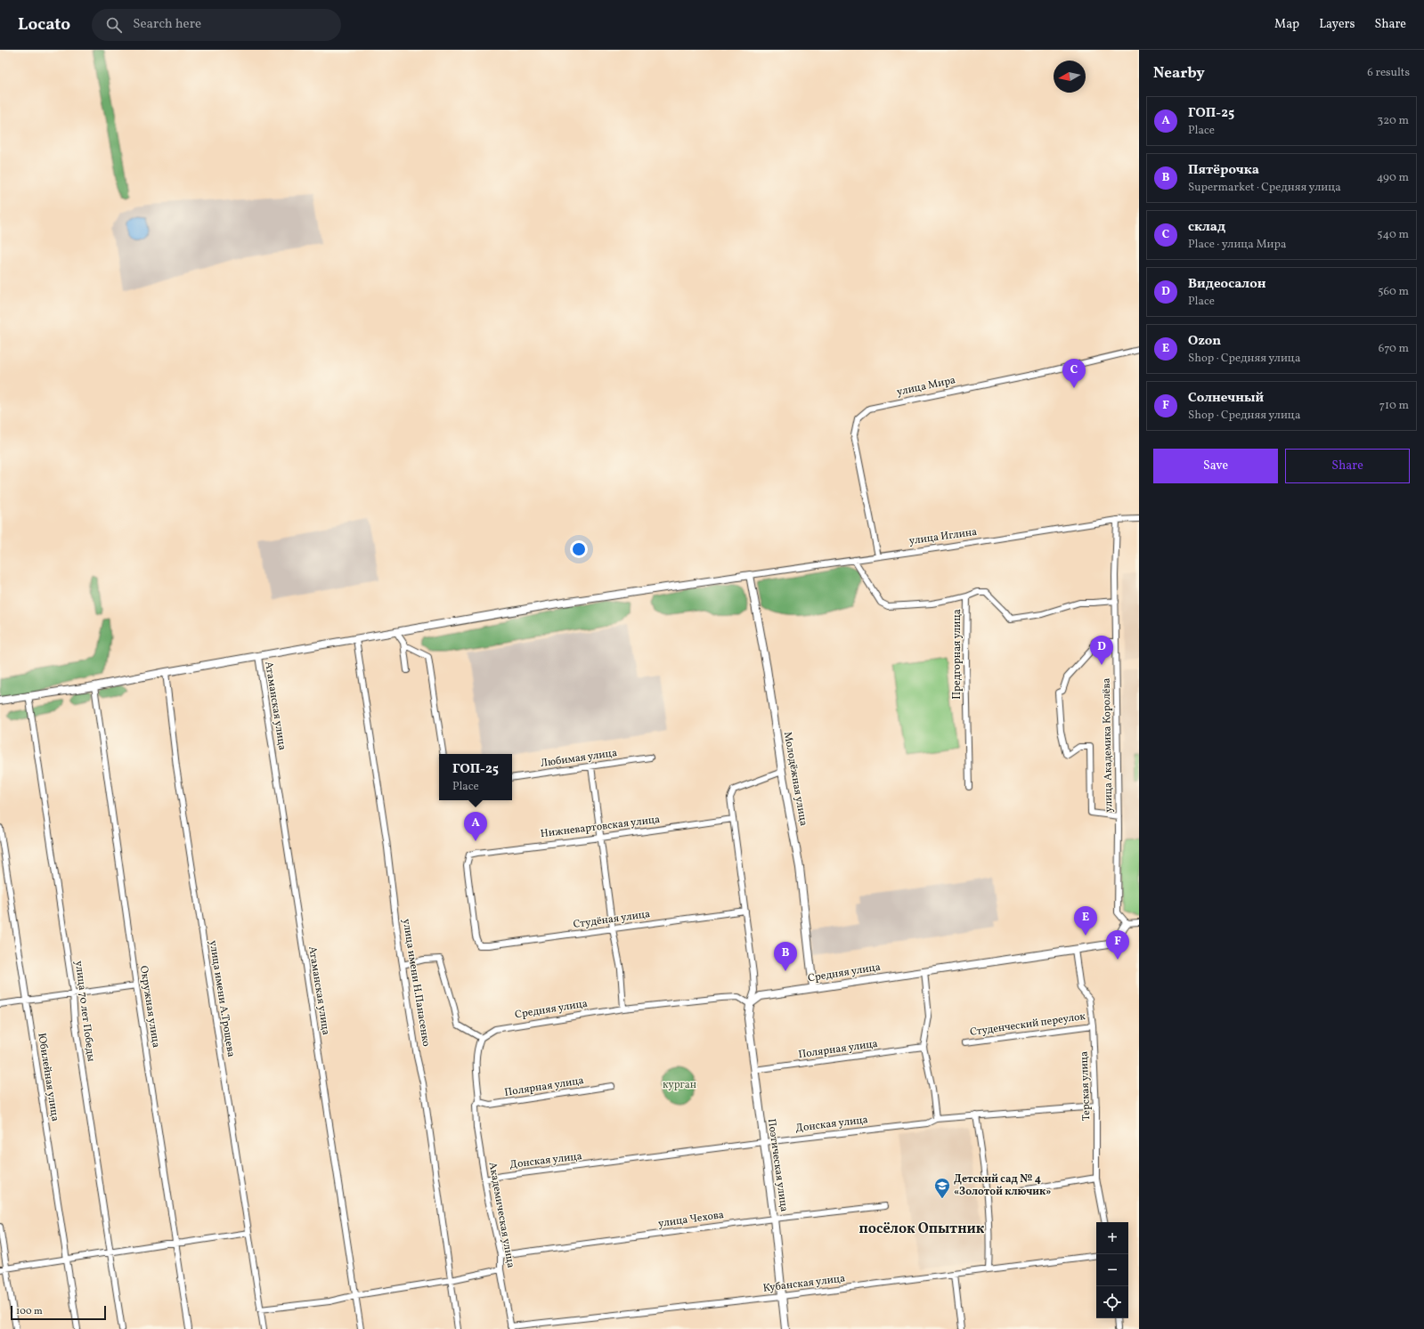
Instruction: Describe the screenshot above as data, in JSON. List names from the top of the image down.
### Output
{
  "streets": {
    "street": [
      "улица Мира",
      "улица Иглина",
      "Предгорная улица",
      "Атаманская улица",
      "улица Академика Королёва",
      "Любимая улица",
      "Молодёжная улица",
      "Нижневартовская улица",
      "Студёная улица",
      "Средняя улица",
      "улица имени Н.Панасенко",
      "улица имени А.Трощева",
      "Окружная улица",
      "улица 70 лет Победы",
      "Студенческий переулок",
      "Полярная улица",
      "Юбилейная улица",
      "Терская улица",
      "Донская улица",
      "Поэтическая улица",
      "Академическая улица",
      "улица Чехова",
      "Кубанская улица"
    ]
  },
  "crossings": [
    ["улица Мира", "улица Иглина"],
    ["улица Иглина", "Предгорная улица"],
    ["улица Иглина", "улица Академика Королёва"],
    ["улица Иглина", "Молодёжная улица"],
    ["улица Академика Королёва", "Средняя улица"],
    ["Молодёжная улица", "Средняя улица"],
    ["Нижневартовская улица", "Студёная улица"],
    ["Средняя улица", "Терская улица"],
    ["Средняя улица", "Поэтическая улица"],
    ["Средняя улица", "Академическая улица"],
    ["Студенческий переулок", "Терская улица"],
    ["Полярная улица", "Поэтическая улица"],
    ["Полярная улица", "Академическая улица"],
    ["Терская улица", "Донская улица"],
    ["Донская улица", "Поэтическая улица"],
    ["Донская улица", "Академическая улица"],
    ["Поэтическая улица", "улица Чехова"],
    ["Поэтическая улица", "Кубанская улица"],
    ["Академическая улица", "улица Чехова"],
    ["Академическая улица", "Кубанская улица"]
  ],
  "districts": ["посёлок Опытник"],
  "parks": ["курган"],
  "places": {
    "school or university": ["Детский сад № 4 «Золотой ключик»"]
  },
  "scale_bar": "100 m",
  "north": "left",
  "page": {
    "header": "Locato",
    "search": "Search here",
    "nav": ["Map", "Layers", "Share"],
    "heading": ["Nearby", "6 results"],
    "list": [
      {
        "mark": "A",
        "name": "ГОП-25",
        "note": "Place",
        "value": "320 m"
      },
      {
        "mark": "B",
        "name": "Пятёрочка",
        "note": "Supermarket · Средняя улица",
        "value": "490 m"
      },
      {
        "mark": "C",
        "name": "склад",
        "note": "Place · улица Мира",
        "value": "540 m"
      },
      {
        "mark": "D",
        "name": "Видеосалон",
        "note": "Place",
        "value": "560 m"
      },
      {
        "mark": "E",
        "name": "Ozon",
        "note": "Shop · Средняя улица",
        "value": "670 m"
      },
      {
        "mark": "F",
        "name": "Солнечный",
        "note": "Shop · Средняя улица",
        "value": "710 m"
      }
    ],
    "pins": [
      "C",
      "D",
      "A",
      "E",
      "F",
      "B"
    ],
    "buttons": ["Save", "Share"],
    "popup": ["ГОП-25", "Place"],
    "map_buttons": ["+", "−"],
    "scale": "100 m"
  }
}
